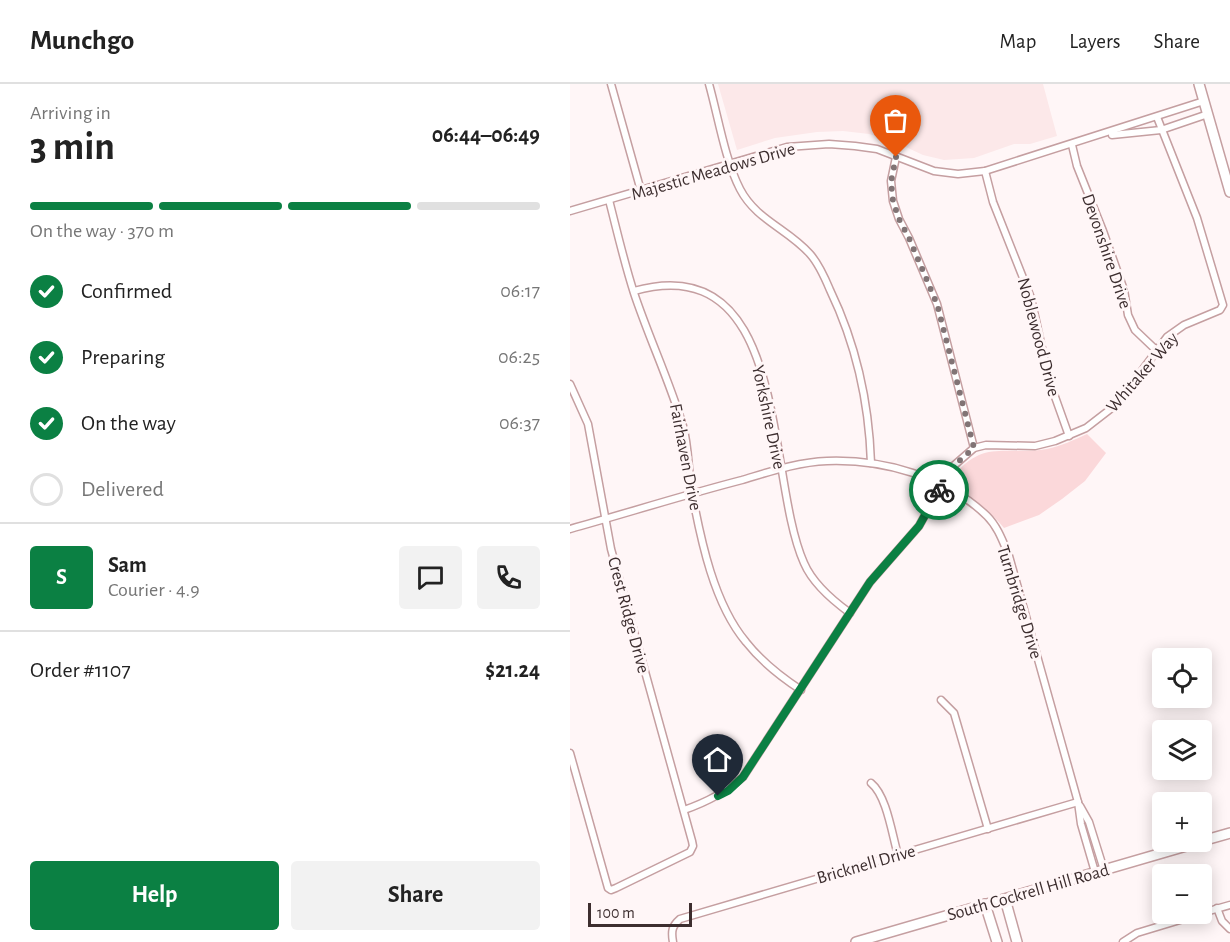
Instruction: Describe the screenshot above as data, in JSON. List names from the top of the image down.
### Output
{
  "streets": {
    "main road": ["South Cockrell Hill Road"],
    "street": [
      "Majestic Meadows Drive",
      "Devonshire Drive",
      "Noblewood Drive",
      "Whitaker Way",
      "Yorkshire Drive",
      "Fairhaven Drive",
      "Turnbridge Drive",
      "Crest Ridge Drive",
      "Bricknell Drive"
    ]
  },
  "crossings": [
    ["Majestic Meadows Drive", "Devonshire Drive"],
    ["Majestic Meadows Drive", "Noblewood Drive"],
    ["Majestic Meadows Drive", "Whitaker Way"],
    ["Majestic Meadows Drive", "Fairhaven Drive"],
    ["Devonshire Drive", "Whitaker Way"],
    ["Noblewood Drive", "Whitaker Way"],
    ["Yorkshire Drive", "Fairhaven Drive"],
    ["Yorkshire Drive", "Turnbridge Drive"],
    ["Fairhaven Drive", "Turnbridge Drive"],
    ["Turnbridge Drive", "Crest Ridge Drive"],
    ["Turnbridge Drive", "Bricknell Drive"],
    ["Turnbridge Drive", "South Cockrell Hill Road"]
  ],
  "scale_bar": "100 m",
  "page": {
    "header": "Munchgo",
    "nav": ["Map", "Layers", "Share"],
    "heading": ["3 min", "Arriving in", "06:44–06:49"],
    "panel": [
      "Sam",
      "Courier · 4.9",
      "Order #1107",
      "$21.24"
    ],
    "bar": "On the way · 370 m",
    "list": [
      ["Confirmed", "06:17"],
      ["Preparing", "06:25"],
      ["On the way", "06:37"],
      "Delivered"
    ],
    "round": "S",
    "map_buttons": ["+", "−"],
    "buttons": ["Help", "Share"],
    "scale": "100 m"
  }
}
